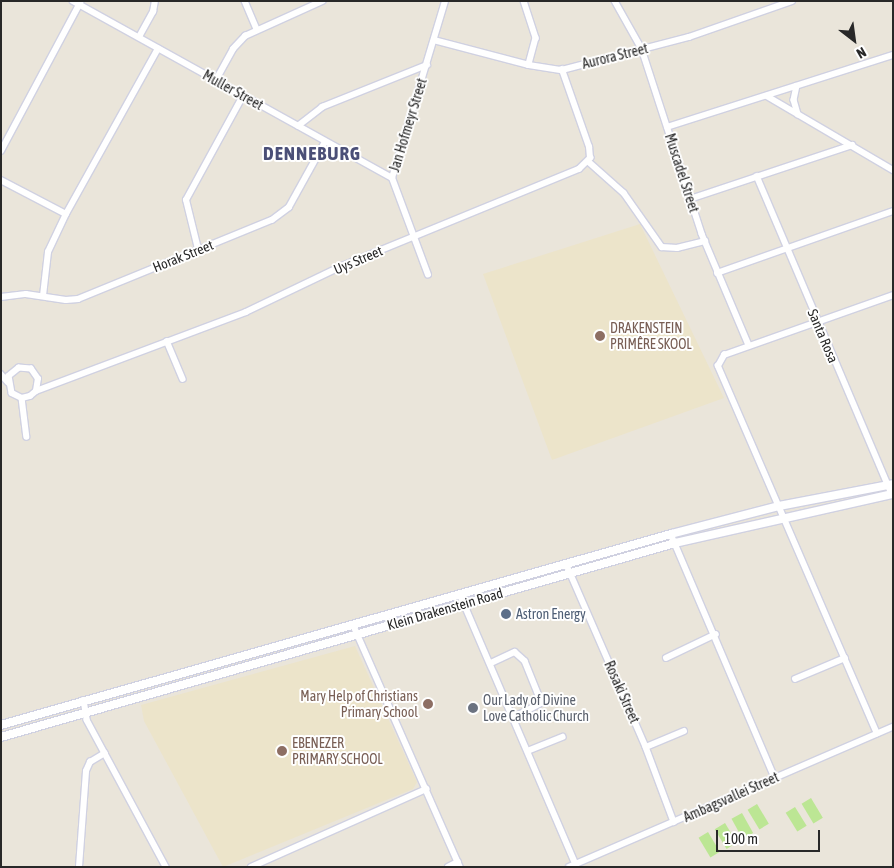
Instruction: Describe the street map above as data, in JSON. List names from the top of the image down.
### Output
{
  "streets": {
    "main road": ["Klein Drakenstein Road"],
    "street": [
      "Aurora Street",
      "Muller Street",
      "Jan Hofmeyr Street",
      "Muscadel Street",
      "Horak Street",
      "Uys Street",
      "Santa Rosa",
      "Rosaki Street",
      "Ambagsvallei Street"
    ]
  },
  "crossings": [
    ["Aurora Street", "Jan Hofmeyr Street"],
    ["Aurora Street", "Muscadel Street"],
    ["Muller Street", "Jan Hofmeyr Street"],
    ["Muller Street", "Horak Street"],
    ["Jan Hofmeyr Street", "Uys Street"],
    ["Santa Rosa", "Klein Drakenstein Road"],
    ["Klein Drakenstein Road", "Rosaki Street"],
    ["Rosaki Street", "Ambagsvallei Street"]
  ],
  "districts": ["DENNEBURG"],
  "places": [
    "DRAKENSTEIN PRIMÊRE SKOOL",
    "Astron Energy",
    "Mary Help of Christians Primary School",
    "Our Lady of Divine Love Catholic Church",
    "EBENEZER PRIMARY SCHOOL"
  ],
  "scale_bar": "100 m",
  "north": "bottom right"
}
